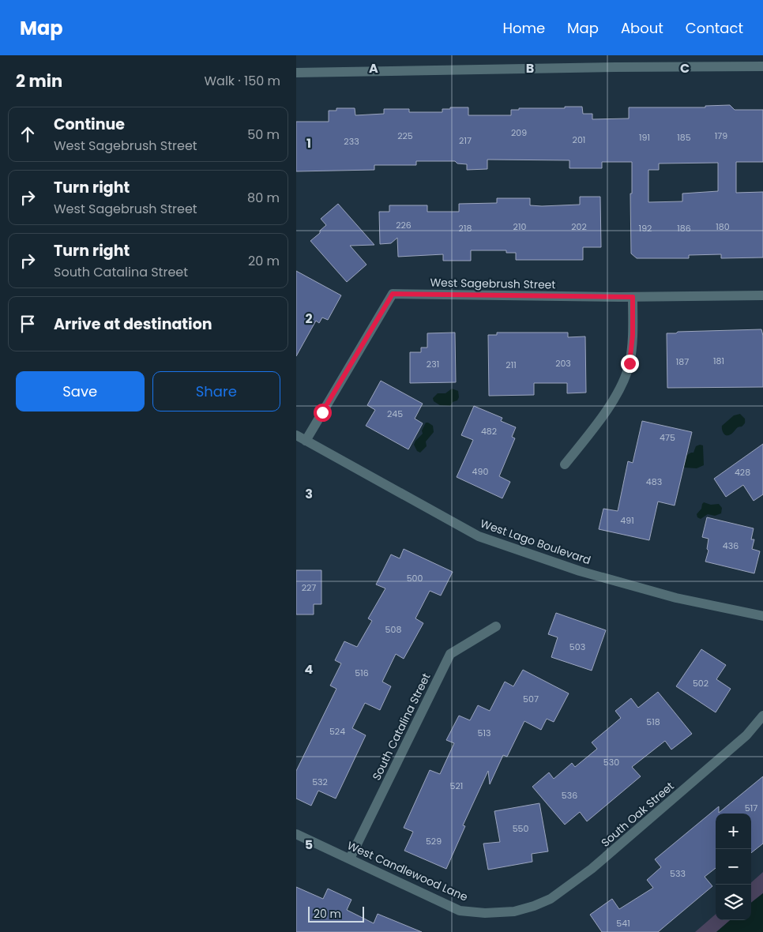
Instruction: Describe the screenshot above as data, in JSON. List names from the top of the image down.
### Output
{
  "streets": {
    "street": [
      "West Sagebrush Street",
      "West Lago Boulevard",
      "South Catalina Street",
      "South Oak Street",
      "West Candlewood Lane"
    ]
  },
  "crossings": [
    ["West Sagebrush Street", "West Lago Boulevard"],
    ["South Catalina Street", "West Candlewood Lane"],
    ["South Oak Street", "West Candlewood Lane"]
  ],
  "house_numbers": [
    "209",
    "225",
    "179",
    "191",
    "185",
    "201",
    "217",
    "233",
    "226",
    "210",
    "202",
    "180",
    "218",
    "192",
    "186",
    "181",
    "187",
    "203",
    "231",
    "211",
    "245",
    "482",
    "475",
    "490",
    "428",
    "483",
    "491",
    "436",
    "500",
    "227",
    "508",
    "503",
    "516",
    "502",
    "507",
    "518",
    "524",
    "513",
    "530",
    "532",
    "521",
    "536",
    "517",
    "550",
    "529",
    "533",
    "541"
  ],
  "scale_bar": "20 m",
  "page": {
    "header": "Map",
    "nav": [
      "Home",
      "Map",
      "About",
      "Contact"
    ],
    "heading": ["2 min", "Walk · 150 m"],
    "list": [
      ["Continue", "West Sagebrush Street", "50 m"],
      ["Turn right", "West Sagebrush Street", "80 m"],
      ["Turn right", "South Catalina Street", "20 m"],
      "Arrive at destination"
    ],
    "buttons": ["Save", "Share"],
    "map_buttons": ["+", "−"],
    "scale": "20 m"
  },
  "grid": {
    "columns": ["A", "B", "C"],
    "rows": [
      "1",
      "2",
      "3",
      "4",
      "5"
    ]
  }
}
